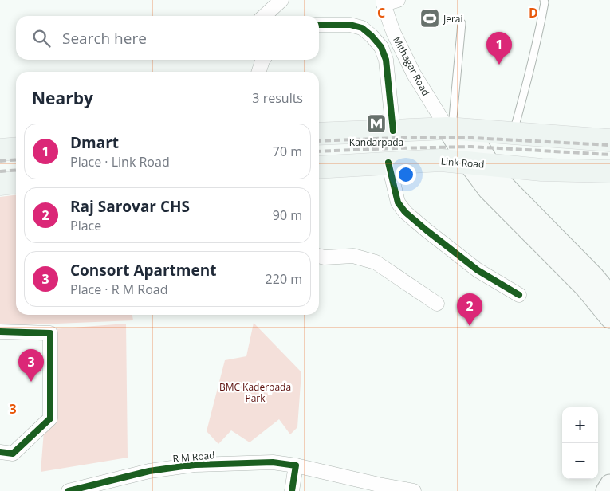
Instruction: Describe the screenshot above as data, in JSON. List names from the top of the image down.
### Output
{
  "streets": {
    "main road": ["Link Road"],
    "street": ["Mithagar Road", "R M Road"]
  },
  "parks": ["BMC Kaderpada Park"],
  "places": {
    "sports": ["Jerai"],
    "metro station": ["Kandarpada"]
  },
  "page": {
    "search": "Search here",
    "pins": ["1", "2", "3"],
    "heading": ["Nearby", "3 results"],
    "list": [
      {
        "mark": "1",
        "name": "Dmart",
        "note": "Place · Link Road",
        "value": "70 m"
      },
      {
        "mark": "2",
        "name": "Raj Sarovar CHS",
        "note": "Place",
        "value": "90 m"
      },
      {
        "mark": "3",
        "name": "Consort Apartment",
        "note": "Place · R M Road",
        "value": "220 m"
      }
    ],
    "map_buttons": ["+", "−"]
  },
  "grid": {
    "columns": ["C", "D"],
    "rows": ["3"]
  }
}
